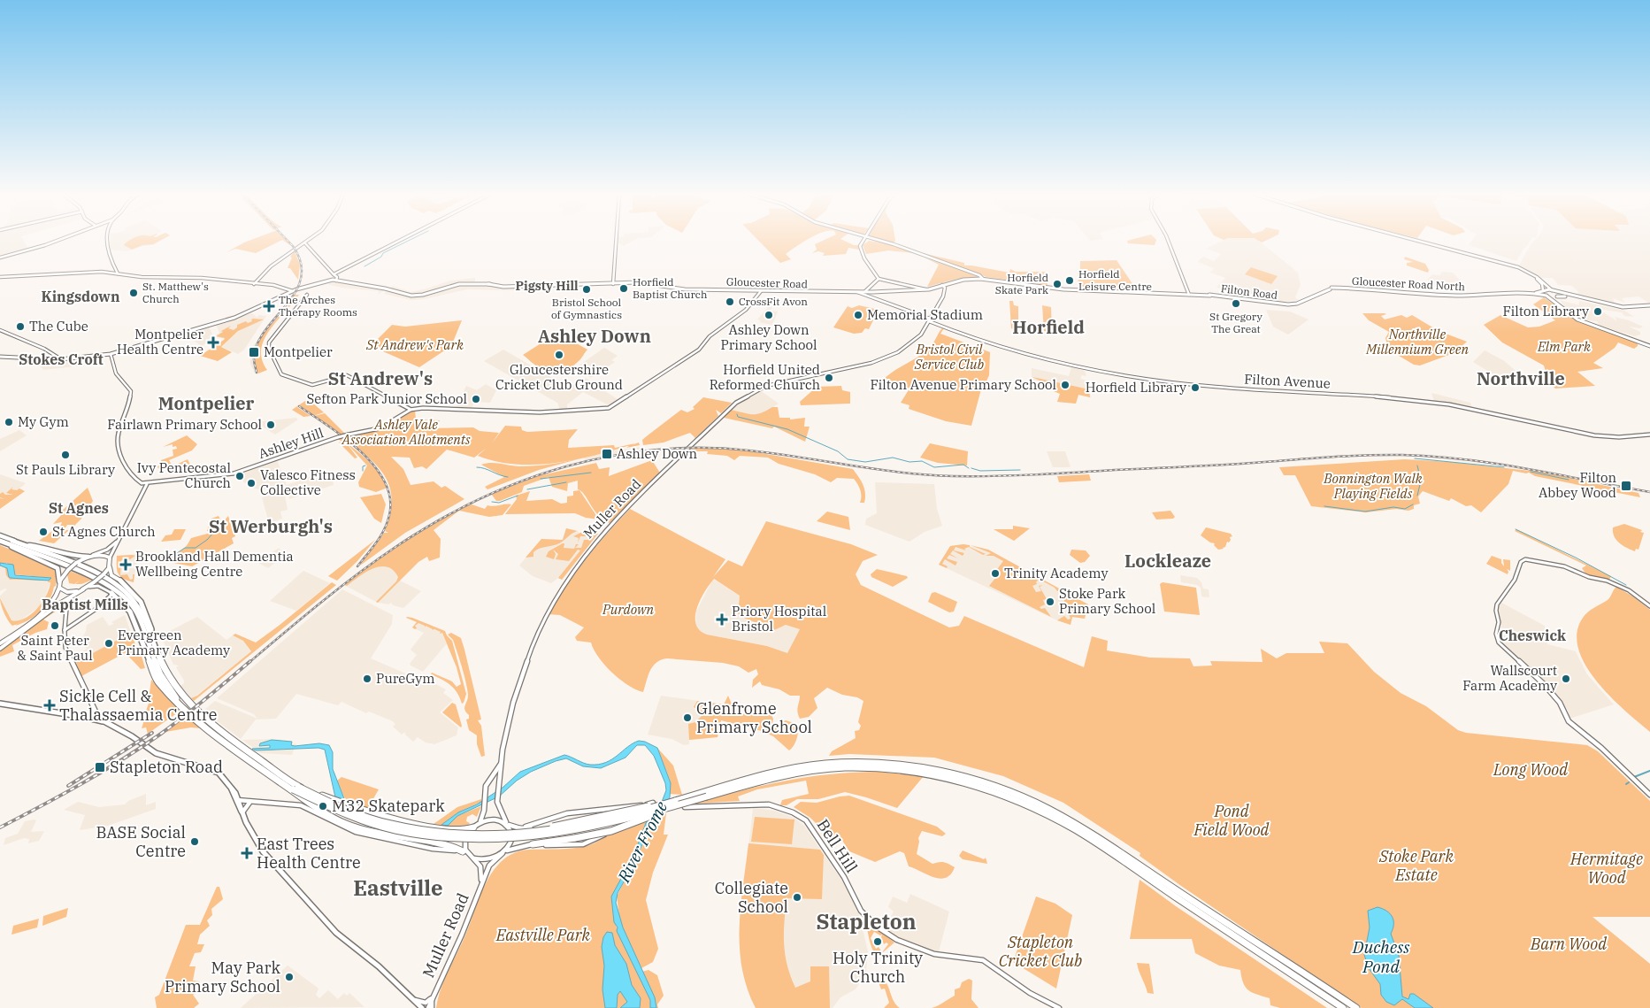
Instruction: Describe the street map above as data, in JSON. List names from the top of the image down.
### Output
{
  "streets": {
    "main road": [
      "Gloucester Road",
      "Gloucester Road North",
      "Filton Road",
      "Filton Avenue",
      "Ashley Hill",
      "Muller Road",
      "Bell Hill"
    ]
  },
  "crossings": [
    ["Gloucester Road", "Filton Road"],
    ["Gloucester Road", "Filton Avenue"],
    ["Gloucester Road", "Ashley Hill"],
    ["Gloucester Road", "Muller Road"],
    ["Gloucester Road North", "Filton Road"],
    ["Filton Avenue", "Muller Road"]
  ],
  "districts": [
    "Pigsty Hill",
    "Kingsdown",
    "Horfield",
    "Ashley Down",
    "Stokes Croft",
    "St Andrew's",
    "Northville",
    "Montpelier",
    "St Agnes",
    "St Werburgh's",
    "Lockleaze",
    "Baptist Mills",
    "Cheswick",
    "Eastville",
    "Stapleton"
  ],
  "water": ["River Frome", "Duchess Pond"],
  "parks": [
    "Northville Millennium Green",
    "St Andrew's Park",
    "Elm Park",
    "Bristol Civil Service Club",
    "Ashley Vale Association Allotments",
    "Bonnington Walk Playing Fields",
    "Purdown",
    "Long Wood",
    "Pond Field Wood",
    "Stoke Park Estate",
    "Hermitage Wood",
    "Eastville Park",
    "Stapleton Cricket Club",
    "Barn Wood"
  ],
  "places": {
    "other": [
      "Horfield Leisure Centre",
      "Horfield Skate Park",
      "Horfield Baptist Church",
      "Bristol School of Gymnastics",
      "St. Matthew's Church",
      "CrossFit Avon",
      "St Gregory The Great",
      "Filton Library",
      "Ashley Down Primary School",
      "Memorial Stadium",
      "The Cube",
      "Gloucestershire Cricket Club Ground",
      "Horfield United Reformed Church",
      "Filton Avenue Primary School",
      "Horfield Library",
      "Sefton Park Junior School",
      "My Gym",
      "Fairlawn Primary School",
      "St Pauls Library",
      "Ivy Pentecostal Church",
      "Valesco Fitness Collective",
      "St Agnes Church",
      "Trinity Academy",
      "Stoke Park Primary School",
      "Saint Peter & Saint Paul",
      "Evergreen Primary Academy",
      "PureGym",
      "Wallscourt Farm Academy",
      "Glenfrome Primary School",
      "M32 Skatepark",
      "BASE Social Centre",
      "Collegiate School",
      "Holy Trinity Church",
      "May Park Primary School"
    ],
    "health": [
      "The Arches Therapy Rooms",
      "Montpelier Health Centre",
      "Brookland Hall Dementia Wellbeing Centre",
      "Priory Hospital Bristol",
      "Sickle Cell & Thalassaemia Centre",
      "East Trees Health Centre"
    ],
    "transit": [
      "Montpelier",
      "Ashley Down",
      "Filton Abbey Wood",
      "Stapleton Road"
    ]
  }
}
